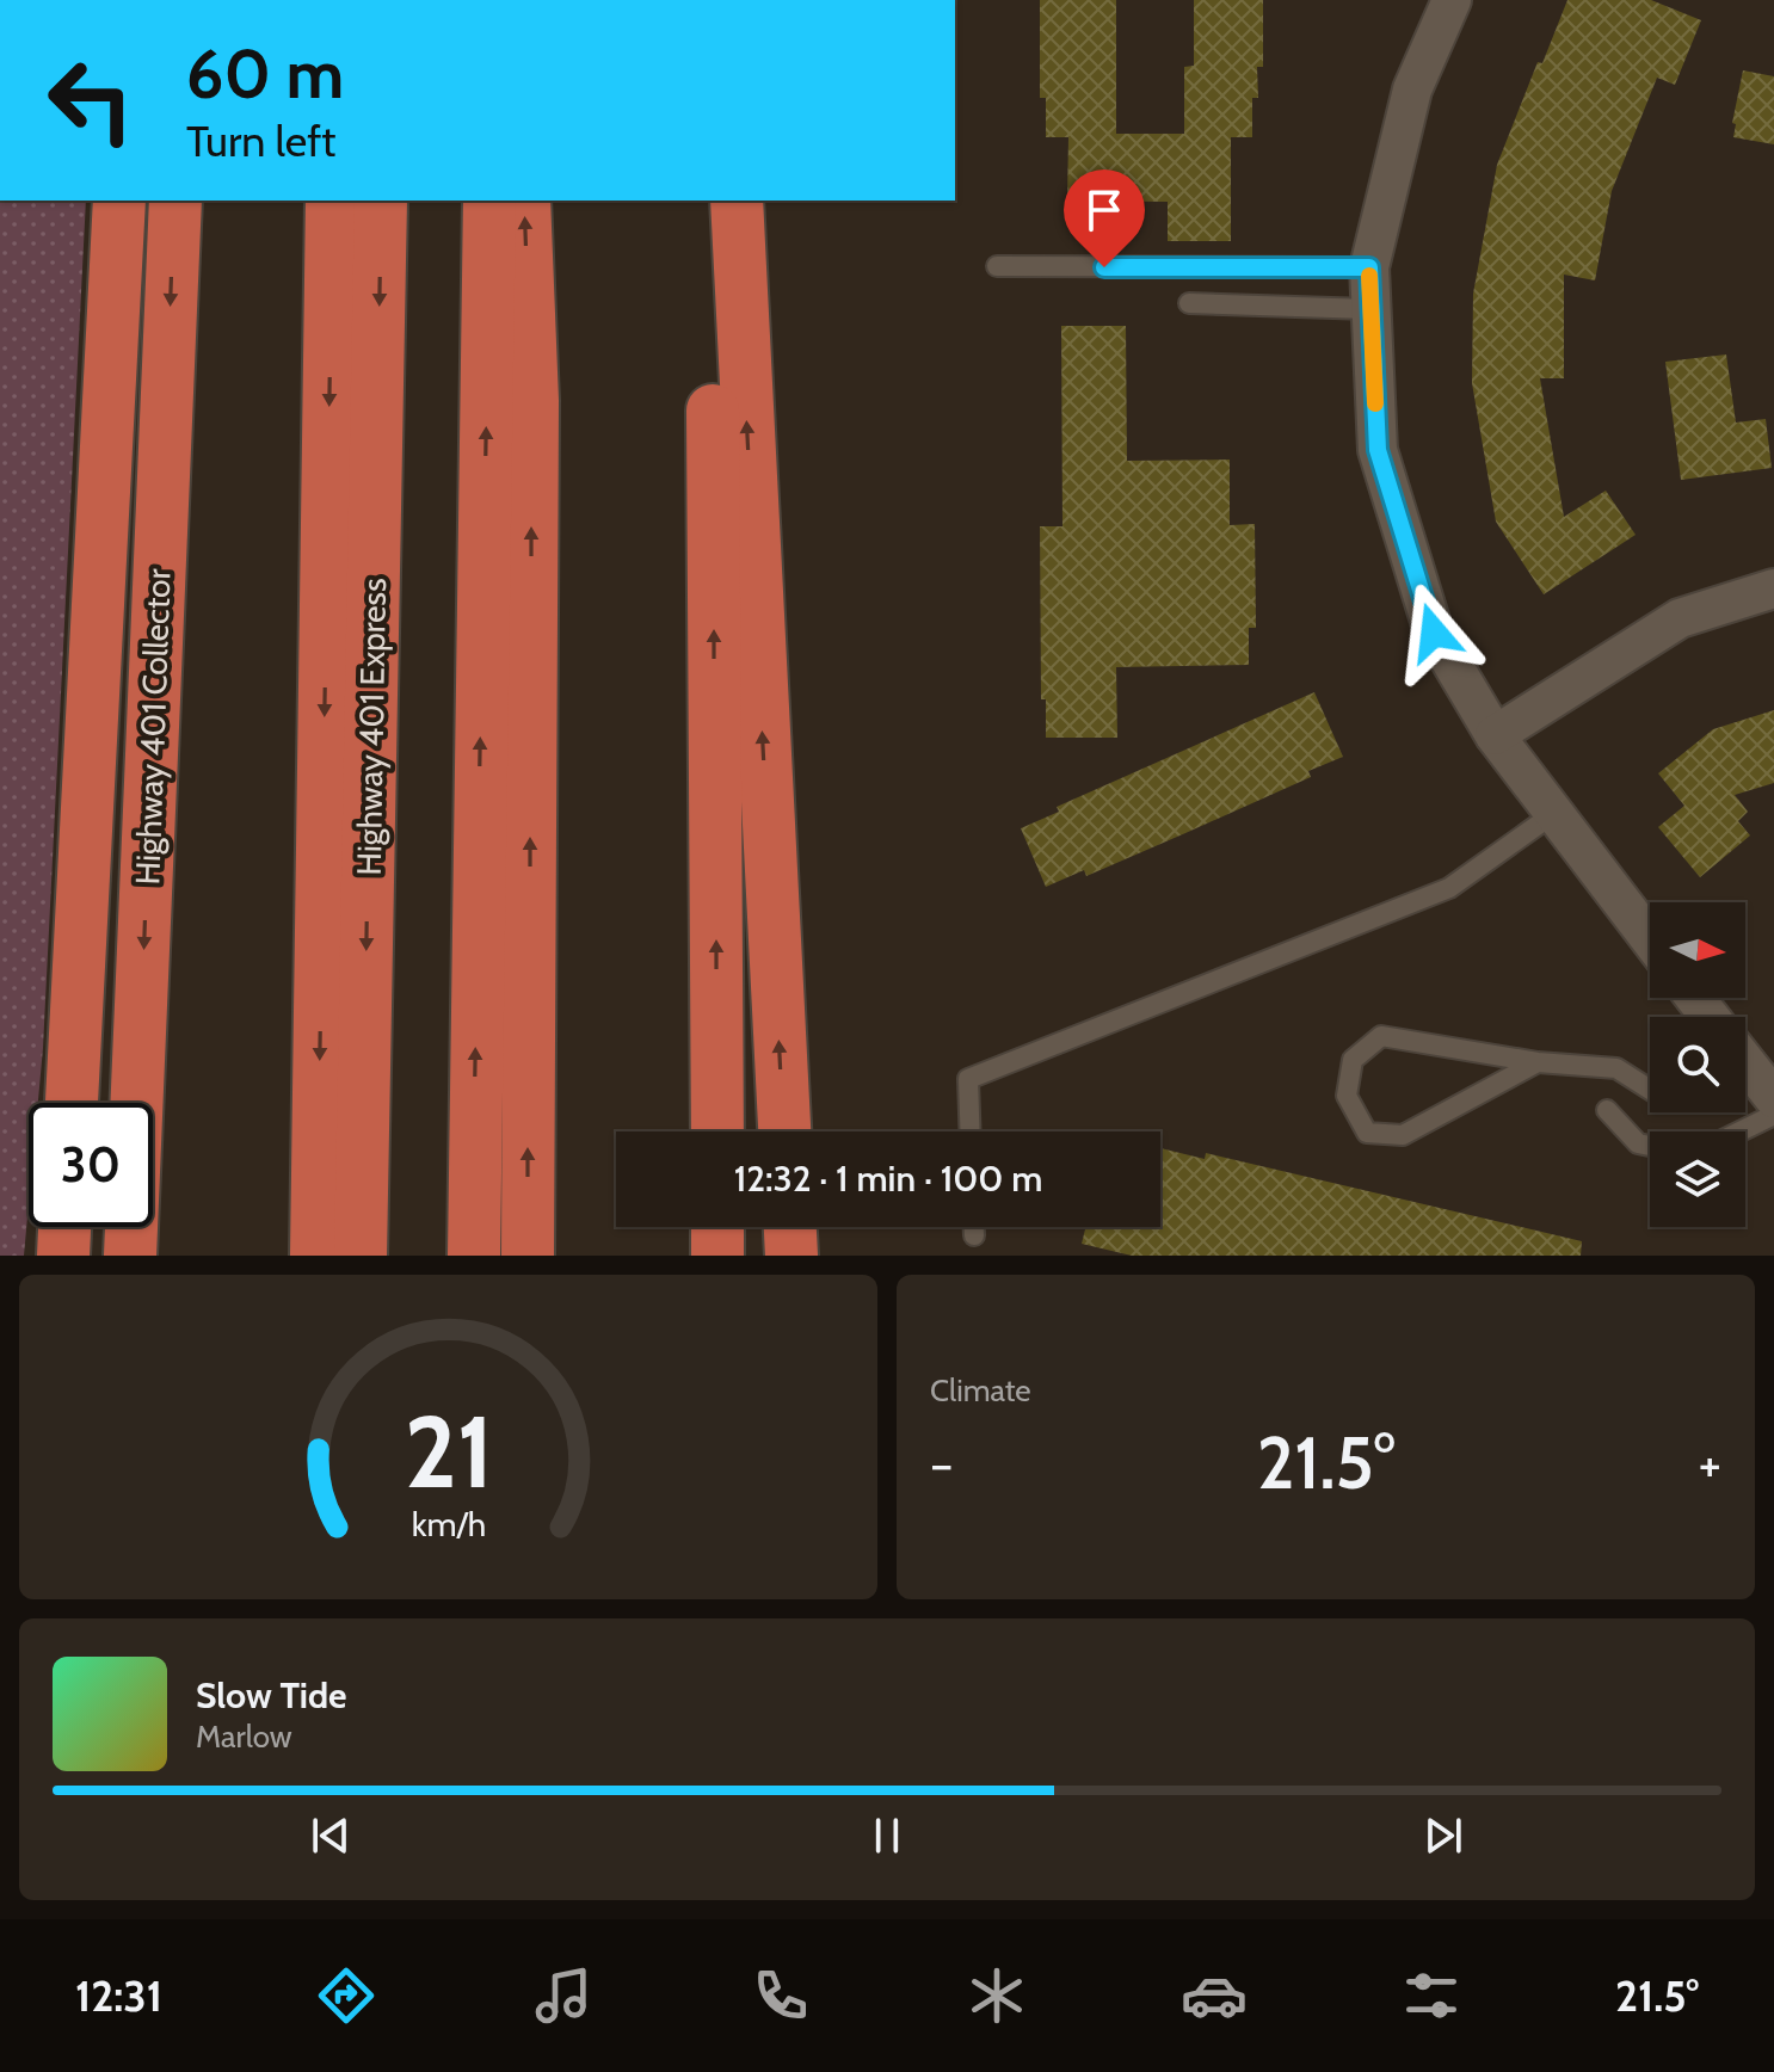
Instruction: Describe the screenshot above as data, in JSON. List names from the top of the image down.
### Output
{
  "streets": {
    "highway": ["Highway 401 Collector", "Highway 401 Express"]
  },
  "north": "right",
  "page": {
    "turn": ["60 m", "Turn left"],
    "limit": "30",
    "trip": "12:32 · 1 min · 100 m",
    "tile": "Climate",
    "heat": ["−", "21.5°", "+"],
    "song": ["Slow Tide", "Marlow"],
    "tabs": ["12:31", "21.5°"],
    "gauge": ["21", "km/h"]
  }
}
